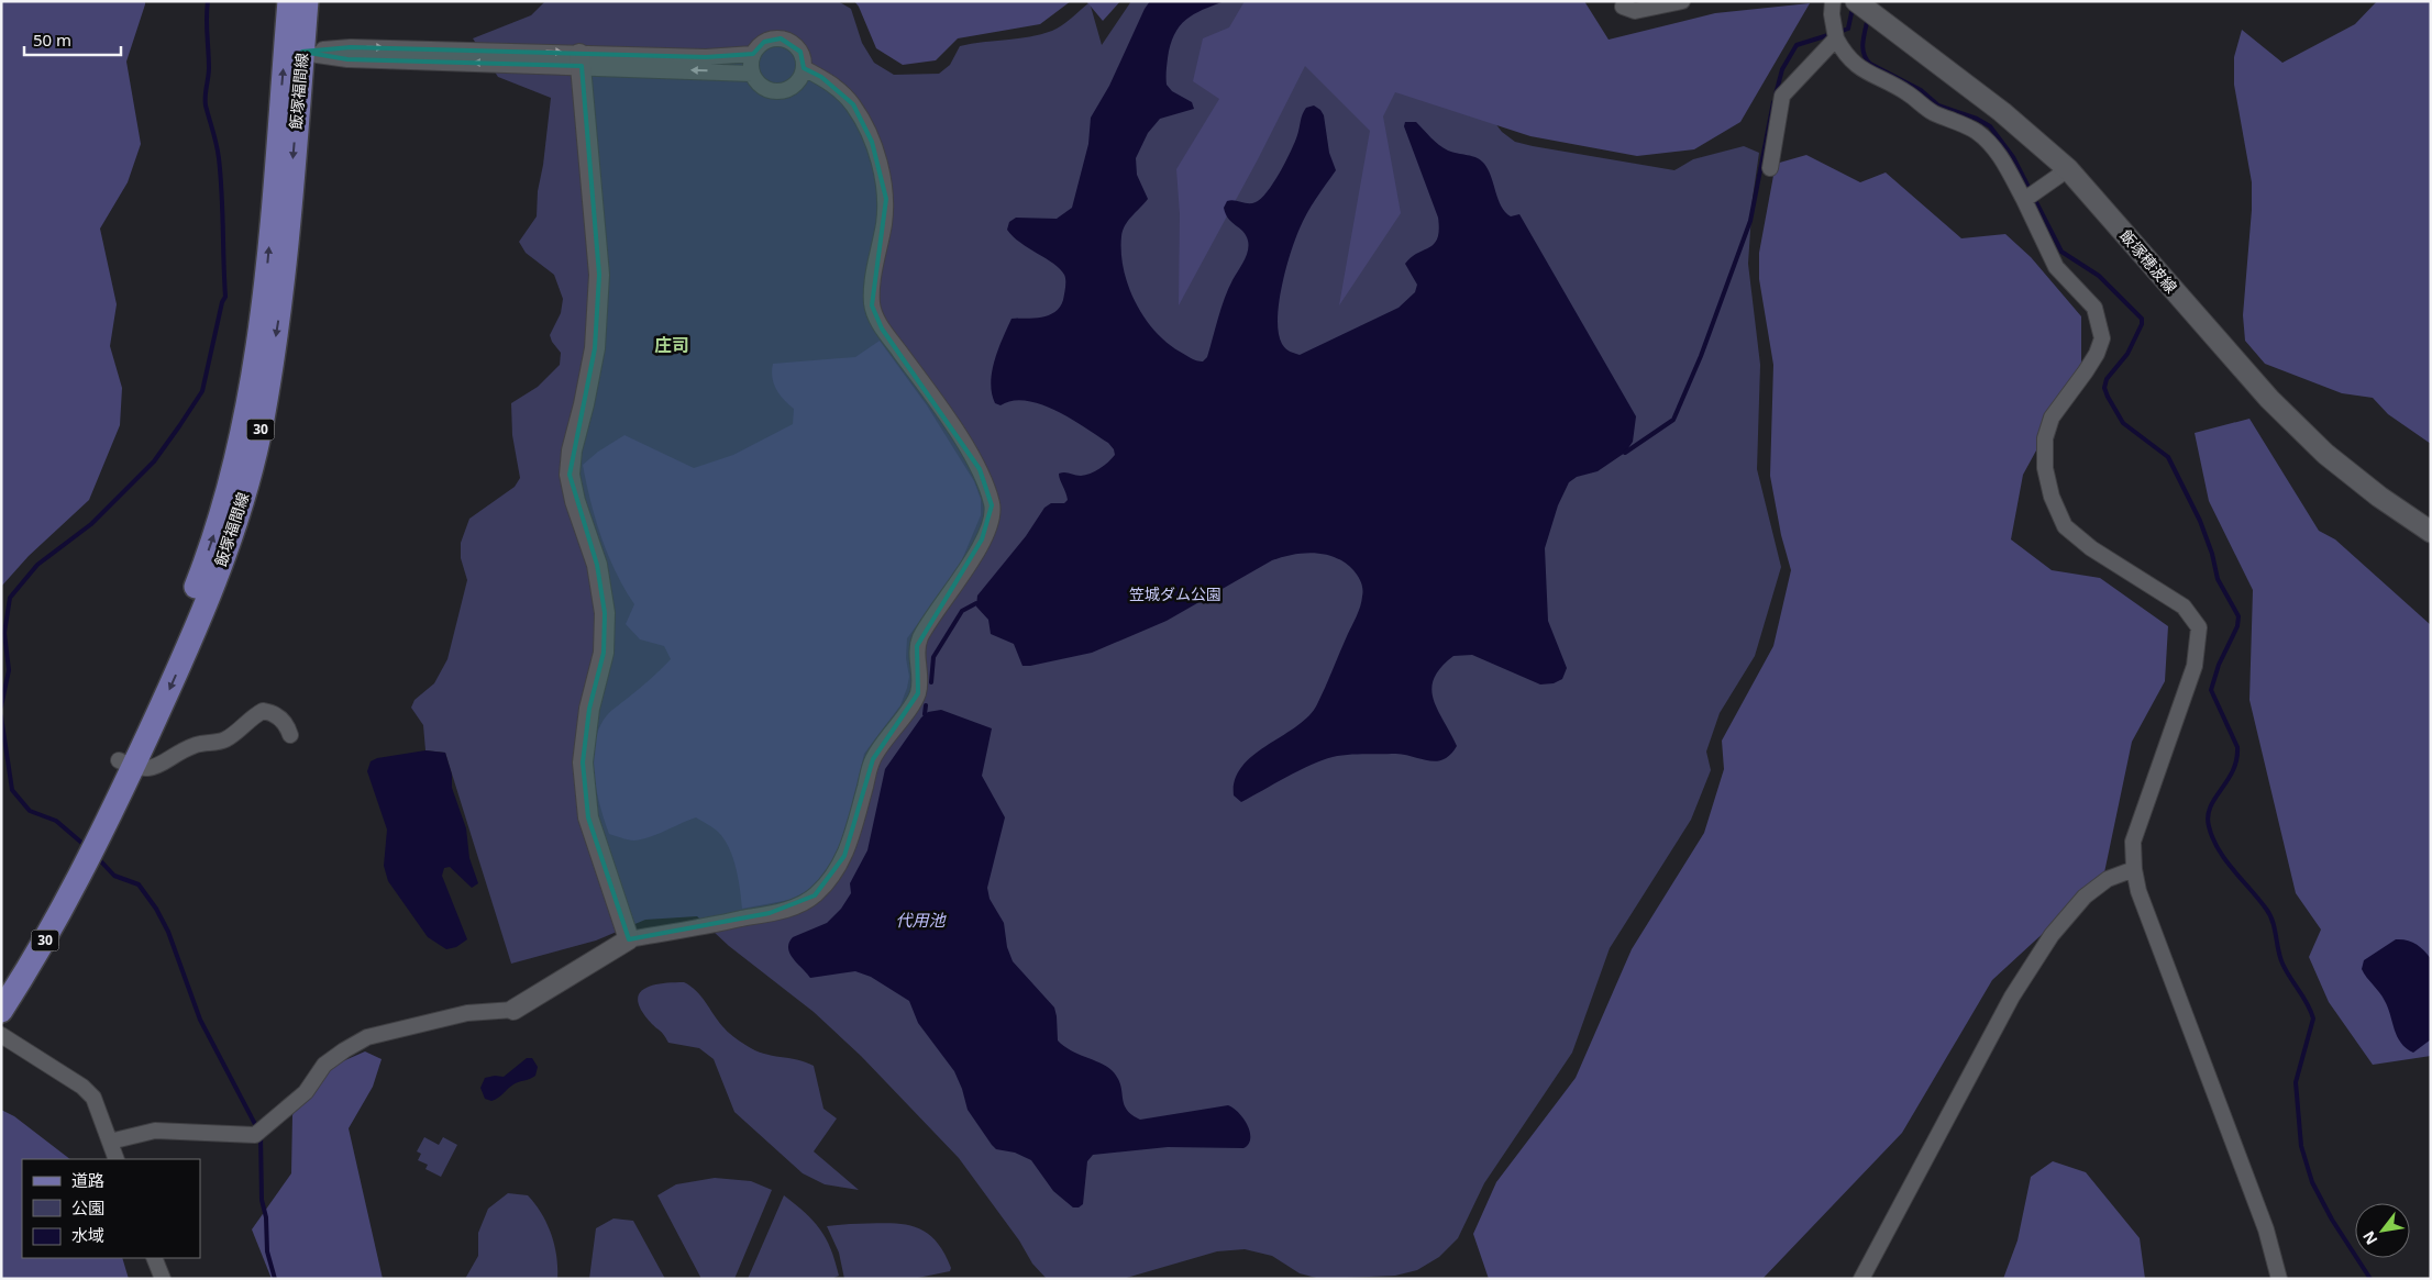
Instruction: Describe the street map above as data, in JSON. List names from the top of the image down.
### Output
{
  "streets": {
    "main road": ["飯塚福間線", "飯塚穂波線", "30"]
  },
  "districts": ["庄司"],
  "water": ["代用池"],
  "parks": ["笠城ダム公園"],
  "legend": ["道路", "公園", "水域"],
  "scale_bar": "50 m",
  "north": "bottom left"
}
